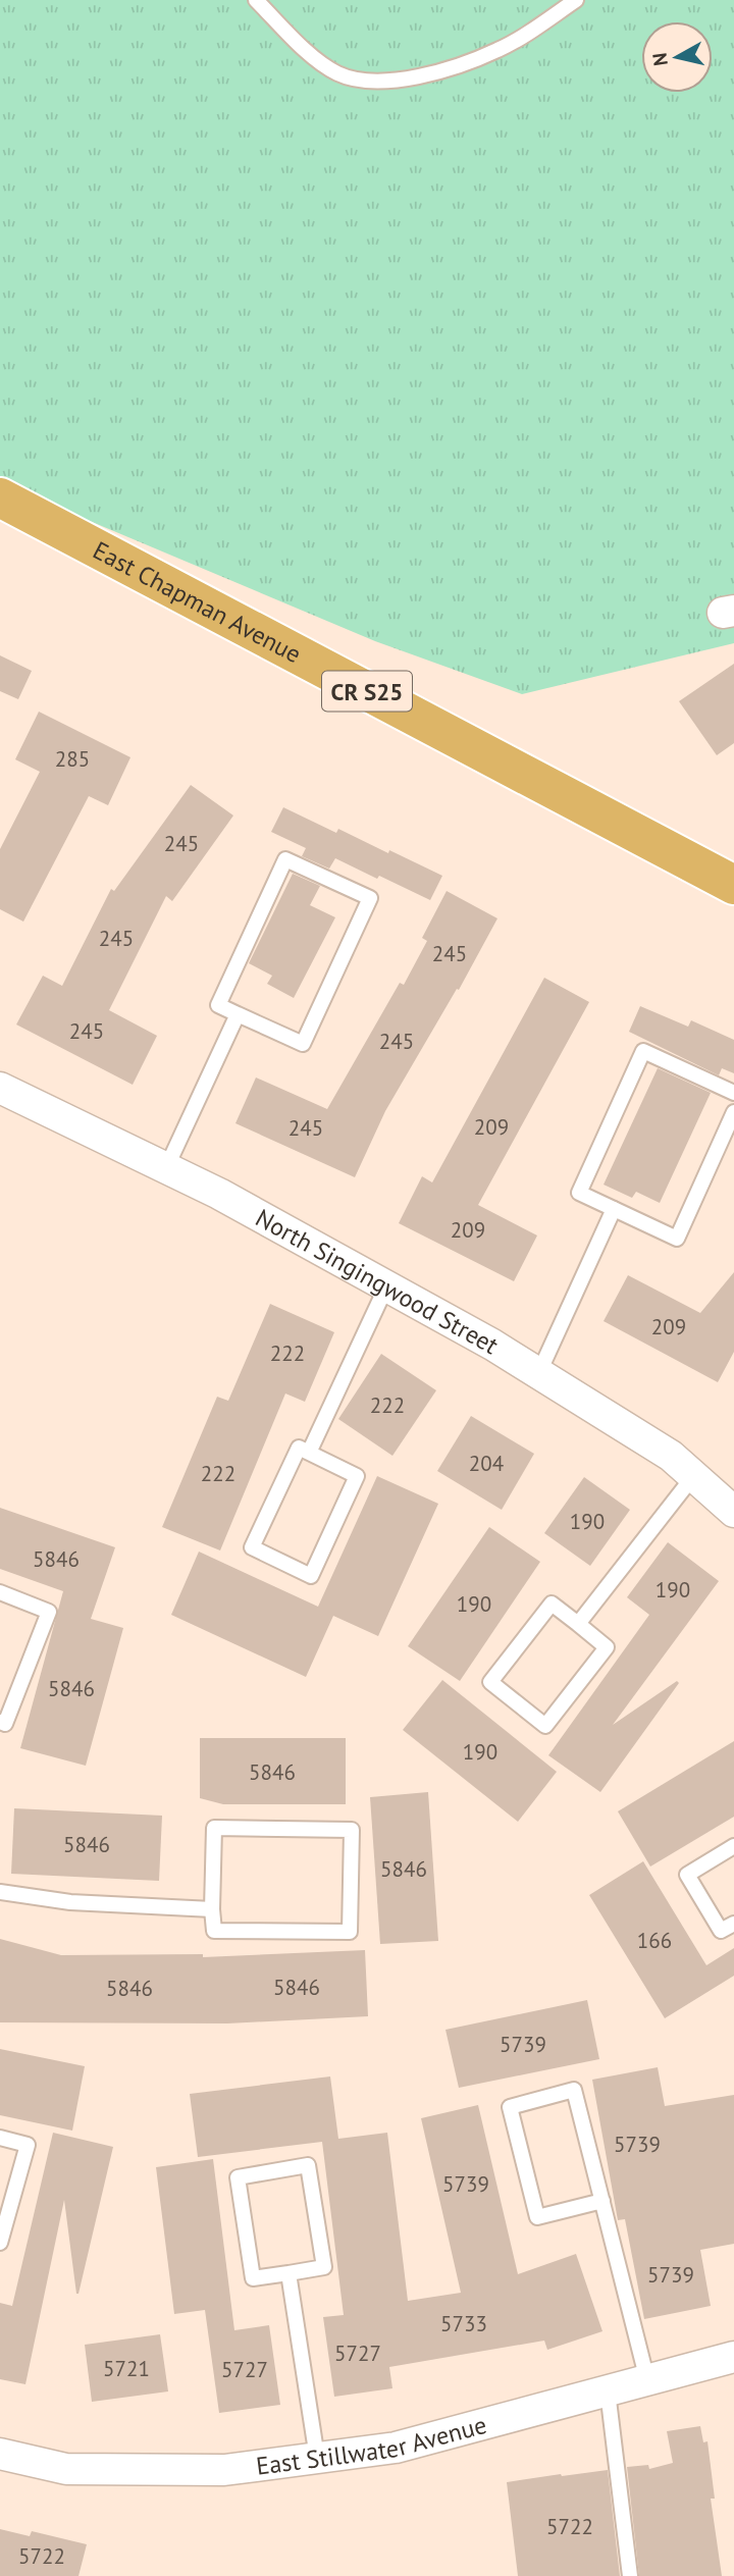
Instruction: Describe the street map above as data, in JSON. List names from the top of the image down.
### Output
{
  "streets": {
    "main road": ["East Chapman Avenue", "CR S25"],
    "street": ["North Singingwood Street", "East Stillwater Avenue"]
  },
  "house_numbers": [
    "285",
    "245",
    "245",
    "245",
    "245",
    "245",
    "209",
    "245",
    "209",
    "209",
    "222",
    "222",
    "204",
    "222",
    "190",
    "5846",
    "190",
    "190",
    "5846",
    "190",
    "5846",
    "5846",
    "5846",
    "166",
    "5846",
    "5846",
    "5739",
    "5739",
    "5739",
    "5739",
    "5733",
    "5727",
    "5721",
    "5727",
    "5722",
    "5722"
  ],
  "north": "left"
}
